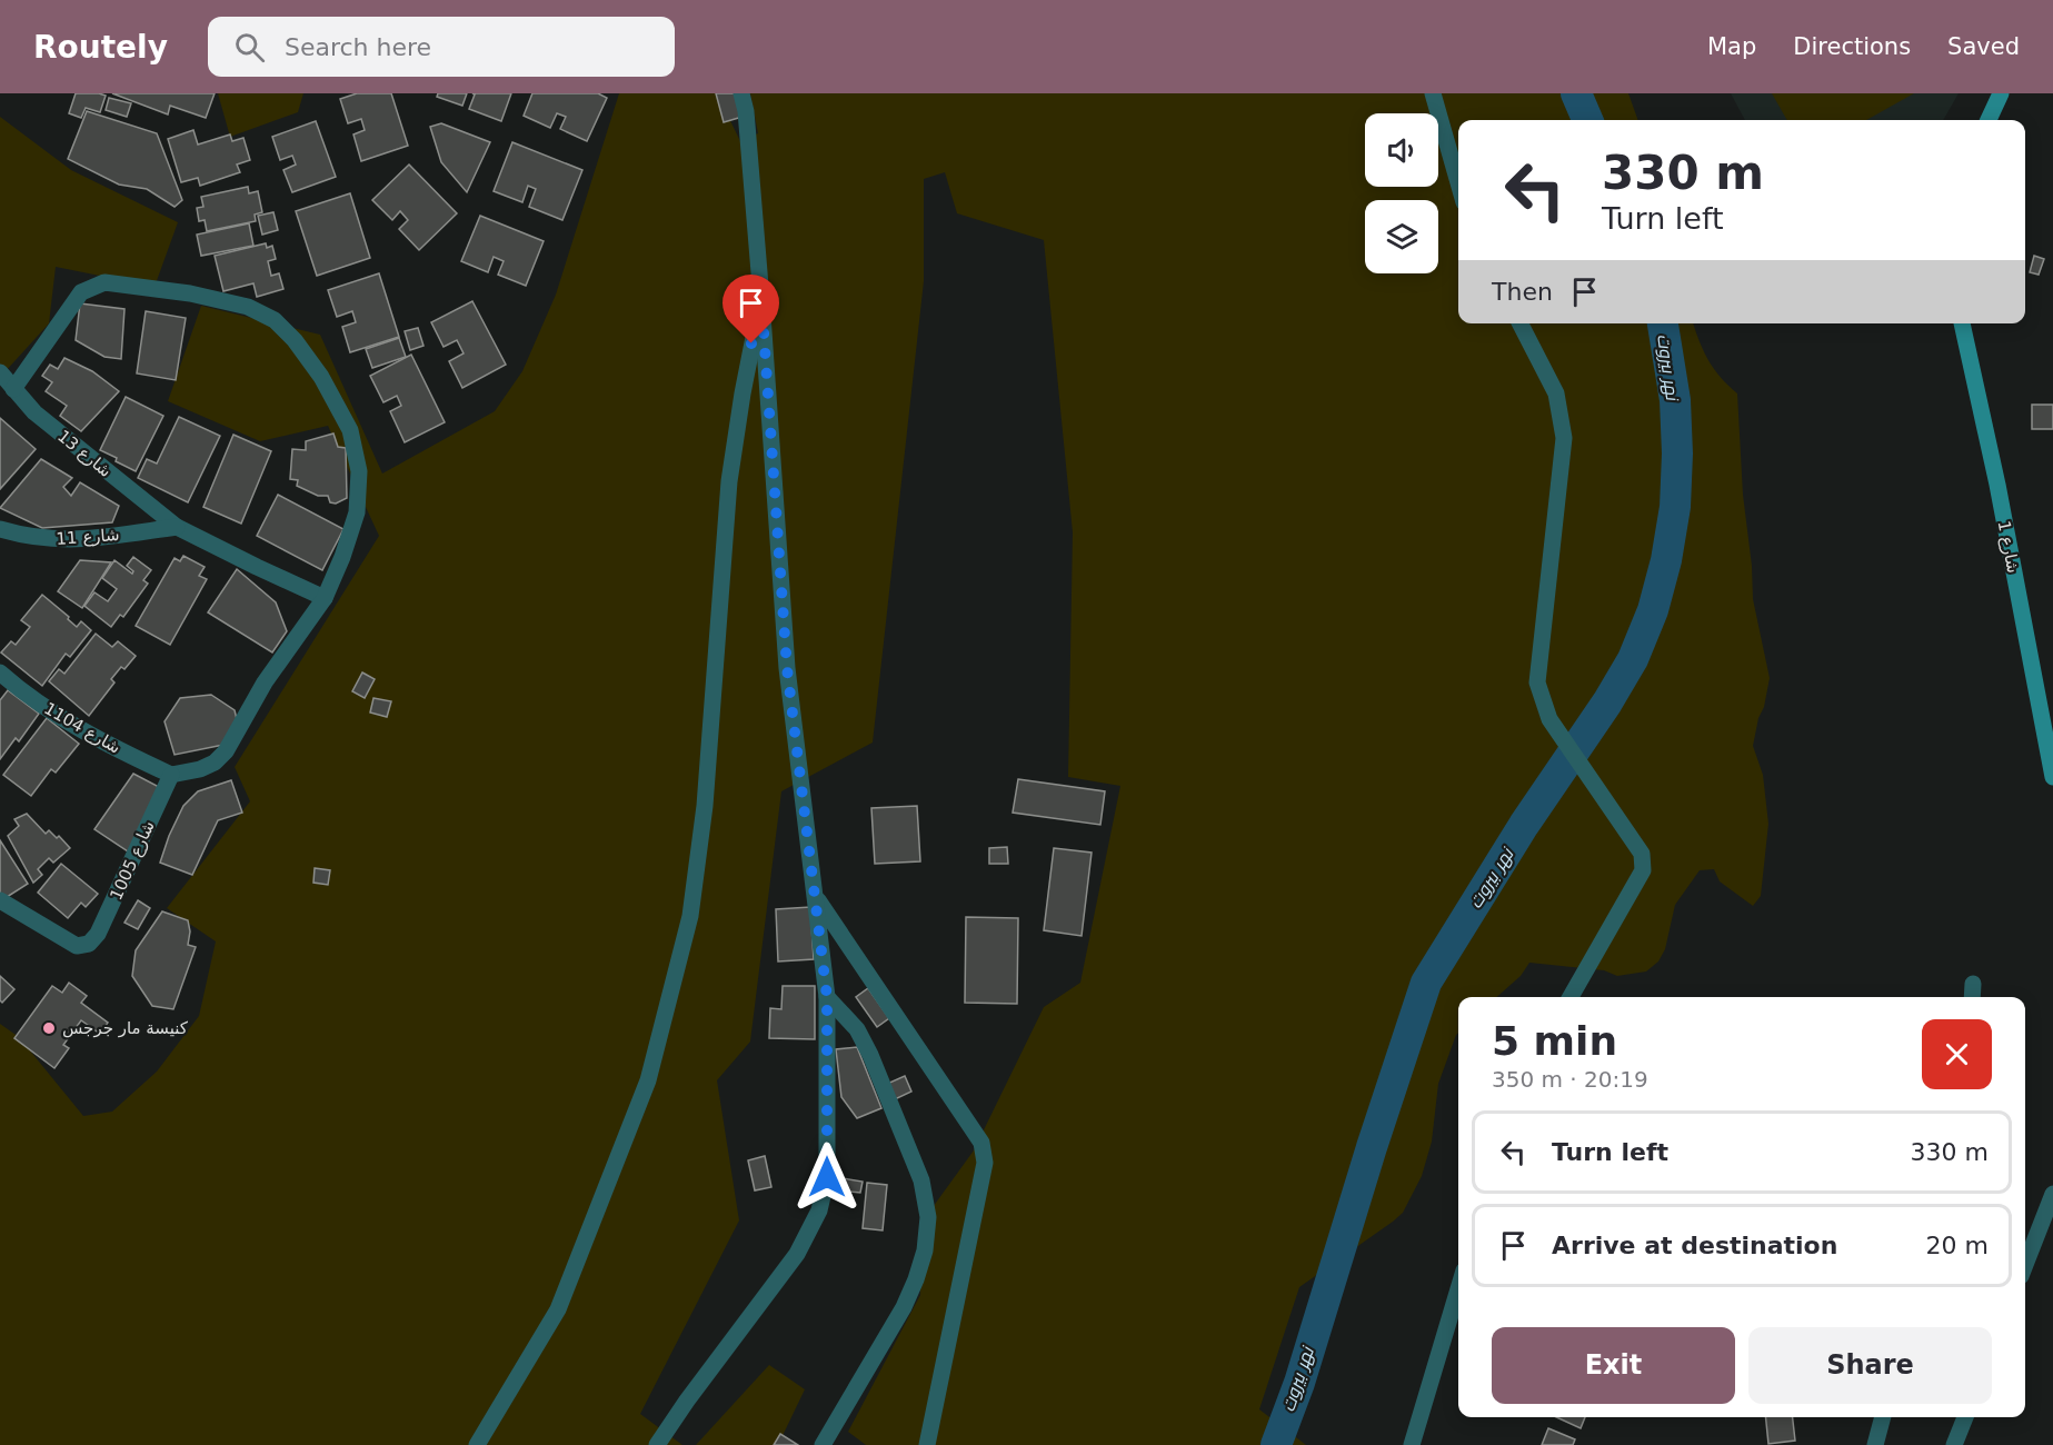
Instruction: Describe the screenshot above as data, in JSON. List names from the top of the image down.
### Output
{
  "streets": {
    "street": [
      "شارع 13",
      "شارع 11",
      "شارع 1",
      "شارع 1104",
      "شارع 1005"
    ]
  },
  "crossings": [
    ["شارع 13", "شارع 11"],
    ["شارع 1104", "شارع 1005"]
  ],
  "water": ["نهر بيروت"],
  "places": ["كنيسة مار جرجس"],
  "page": {
    "header": "Routely",
    "search": "Search here",
    "nav": ["Map", "Directions", "Saved"],
    "turn": ["330 m", "Turn left"],
    "then": "Then",
    "heading": ["5 min", "350 m · 20:19"],
    "list": [
      {
        "name": "Turn left",
        "value": "330 m"
      },
      {
        "name": "Arrive at destination",
        "value": "20 m"
      }
    ],
    "buttons": ["Exit", "Share"]
  }
}
